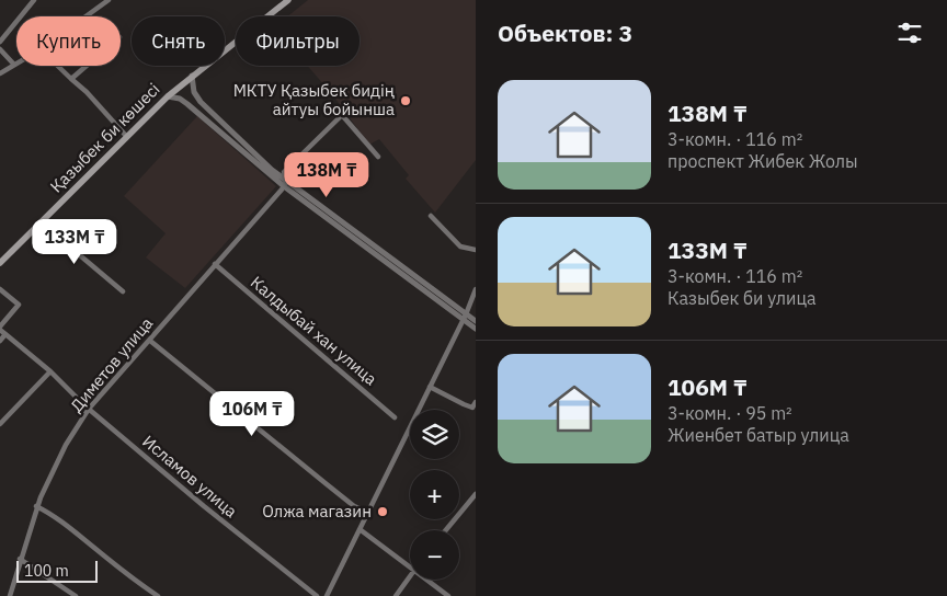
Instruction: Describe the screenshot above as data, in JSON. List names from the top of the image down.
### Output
{
  "streets": {
    "main road": ["Қазыбек би көшесі"],
    "street": ["Калдыбай хан улица", "Диметов улица", "Исламов улица"]
  },
  "crossings": [
    ["Калдыбай хан улица", "Диметов улица"],
    ["Диметов улица", "Исламов улица"]
  ],
  "places": ["МКТУ Қазыбек бидің айтуы бойынша", "Олжа магазин"],
  "scale_bar": "100 m",
  "page": {
    "heading": "Объектов: 3",
    "chip": ["Купить", "Снять", "Фильтры"],
    "list": [
      {
        "name": "138M ₸",
        "note": "3-комн. · 116 m² · проспект Жибек Жолы"
      },
      {
        "name": "133M ₸",
        "note": "3-комн. · 116 m² · Казыбек би улица"
      },
      {
        "name": "106M ₸",
        "note": "3-комн. · 95 m² · Жиенбет батыр улица"
      }
    ],
    "price": ["138M ₸", "133M ₸", "106M ₸"],
    "map_buttons": ["+", "−"],
    "scale": "100 m"
  }
}
